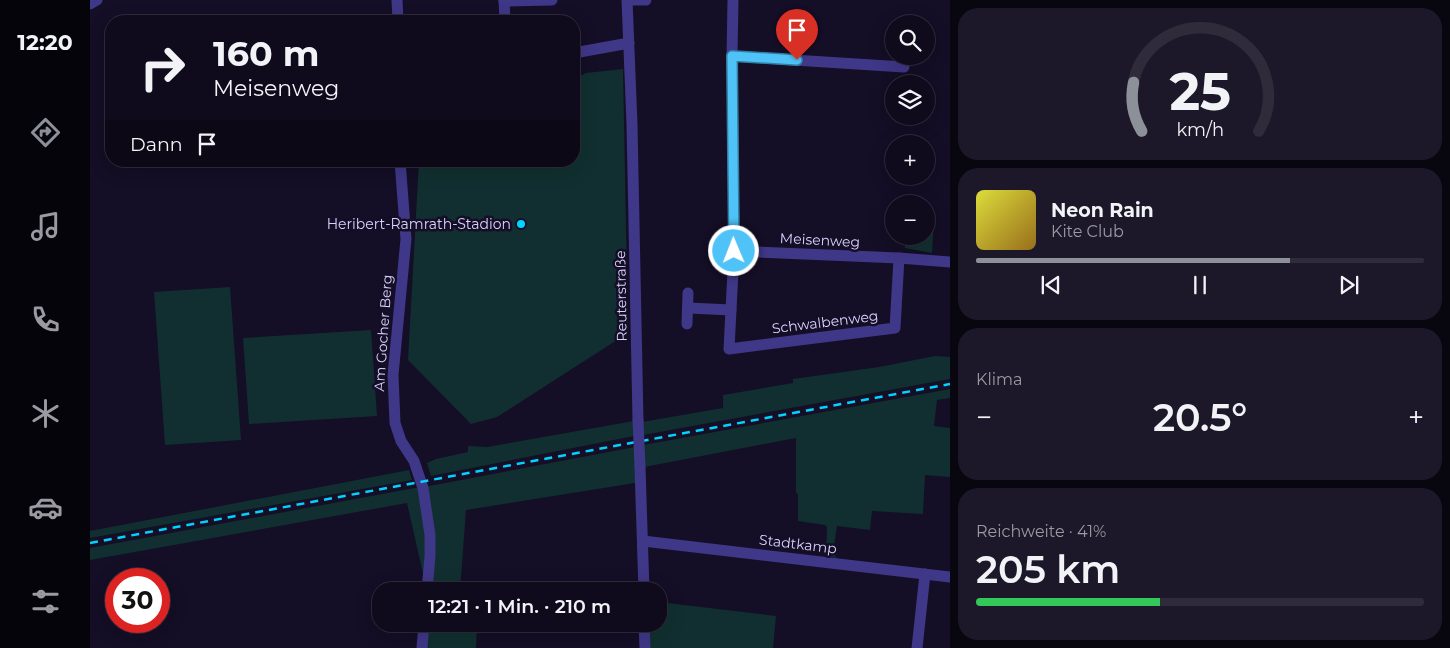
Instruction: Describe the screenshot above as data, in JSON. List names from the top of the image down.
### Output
{
  "streets": {
    "street": [
      "Meisenweg",
      "Reuterstraße",
      "Schwalbenweg",
      "Am Gocher Berg",
      "Stadtkamp"
    ]
  },
  "crossings": [
    ["Meisenweg", "Schwalbenweg"],
    ["Reuterstraße", "Stadtkamp"]
  ],
  "places": ["Heribert-Ramrath-Stadion"],
  "page": {
    "tabs": "12:20",
    "map_buttons": ["+", "−"],
    "turn": ["160 m", "Meisenweg"],
    "then": "Dann",
    "song": ["Neon Rain", "Kite Club"],
    "tile": [
      "Klima",
      ["Reichweite · 41%", "205 km"]
    ],
    "heat": ["−", "20.5°", "+"],
    "limit": "30",
    "trip": "12:21 · 1 Min. · 210 m",
    "gauge": ["25", "km/h"]
  }
}
